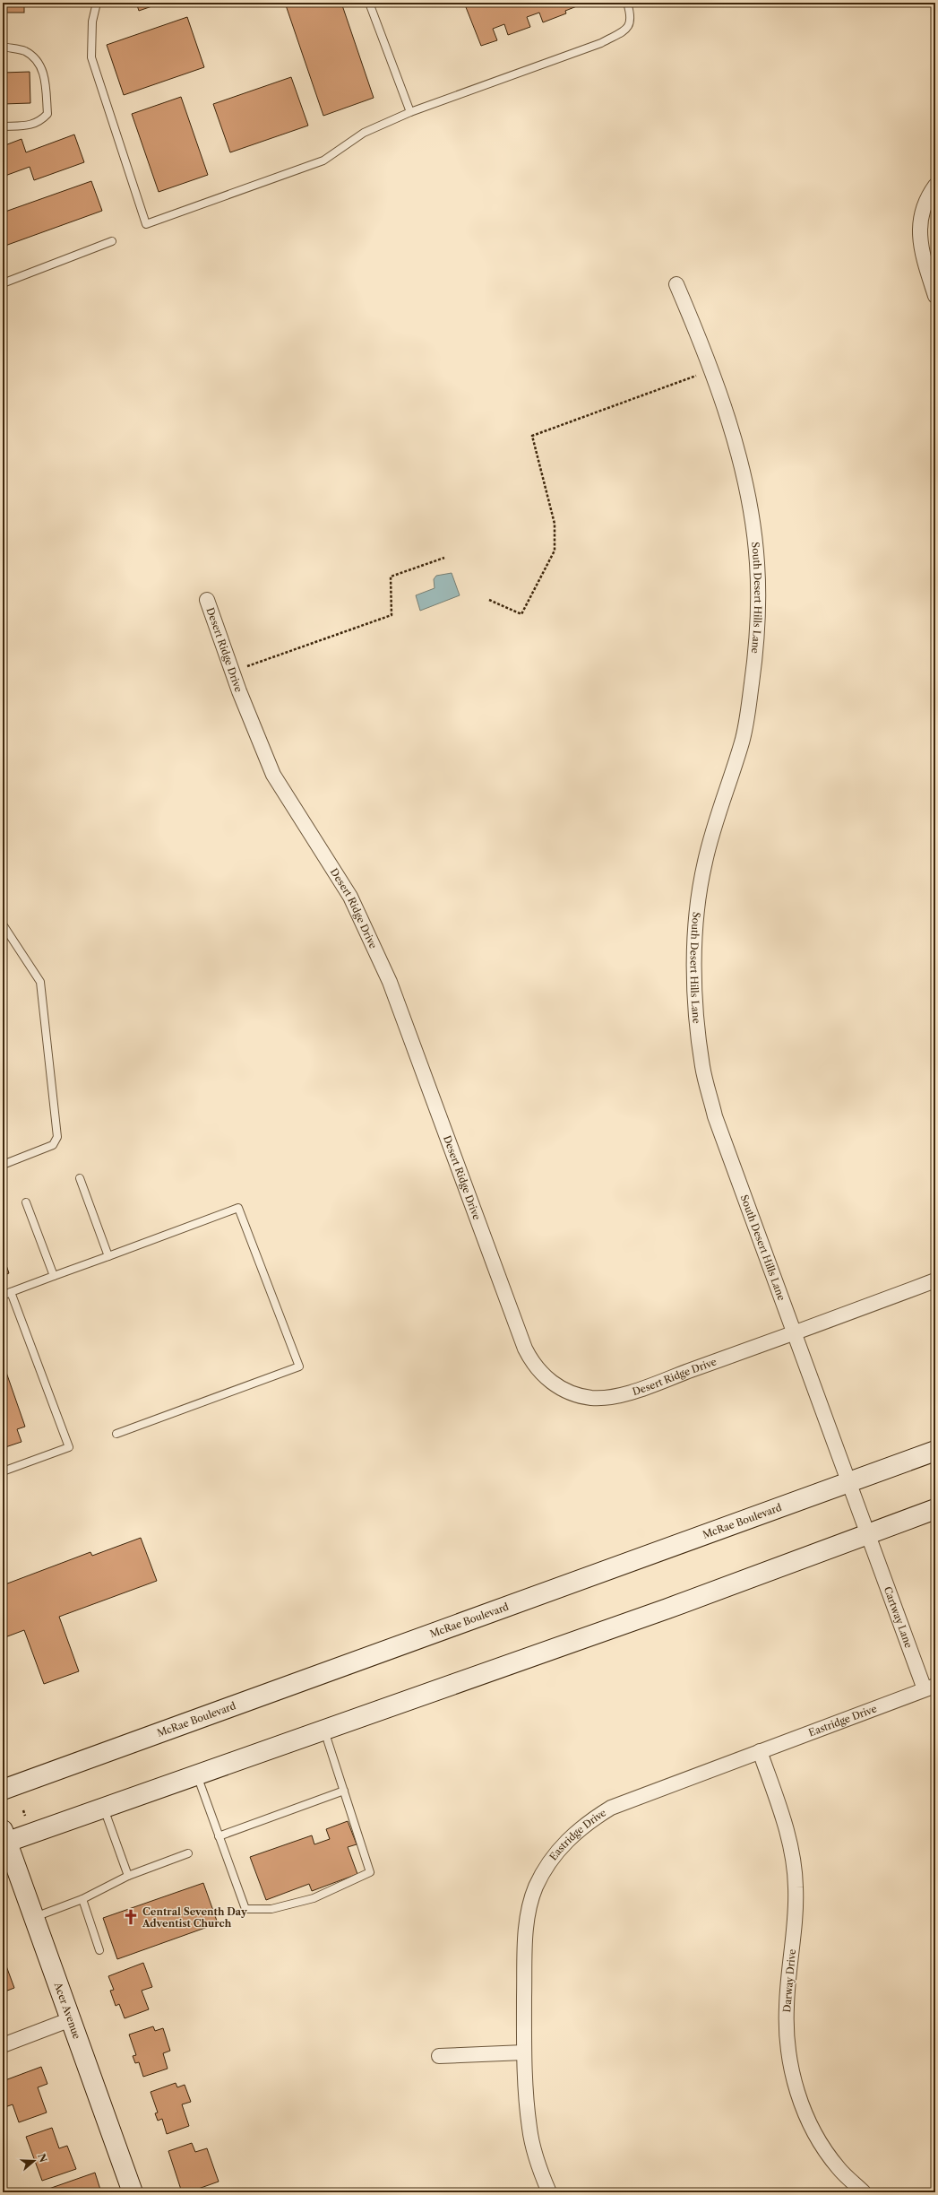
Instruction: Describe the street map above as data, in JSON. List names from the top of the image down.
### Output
{
  "streets": {
    "main road": ["McRae Boulevard", "Acer Avenue"],
    "street": [
      "South Desert Hills Lane",
      "Desert Ridge Drive",
      "Cartway Lane",
      "Eastridge Drive",
      "Darway Drive"
    ]
  },
  "crossings": [
    ["South Desert Hills Lane", "Desert Ridge Drive"],
    ["South Desert Hills Lane", "McRae Boulevard"],
    ["South Desert Hills Lane", "Cartway Lane"],
    ["Cartway Lane", "Eastridge Drive"],
    ["Eastridge Drive", "Darway Drive"]
  ],
  "places": {
    "church": ["Central Seventh Day Adventist Church"]
  },
  "north": "right"
}
